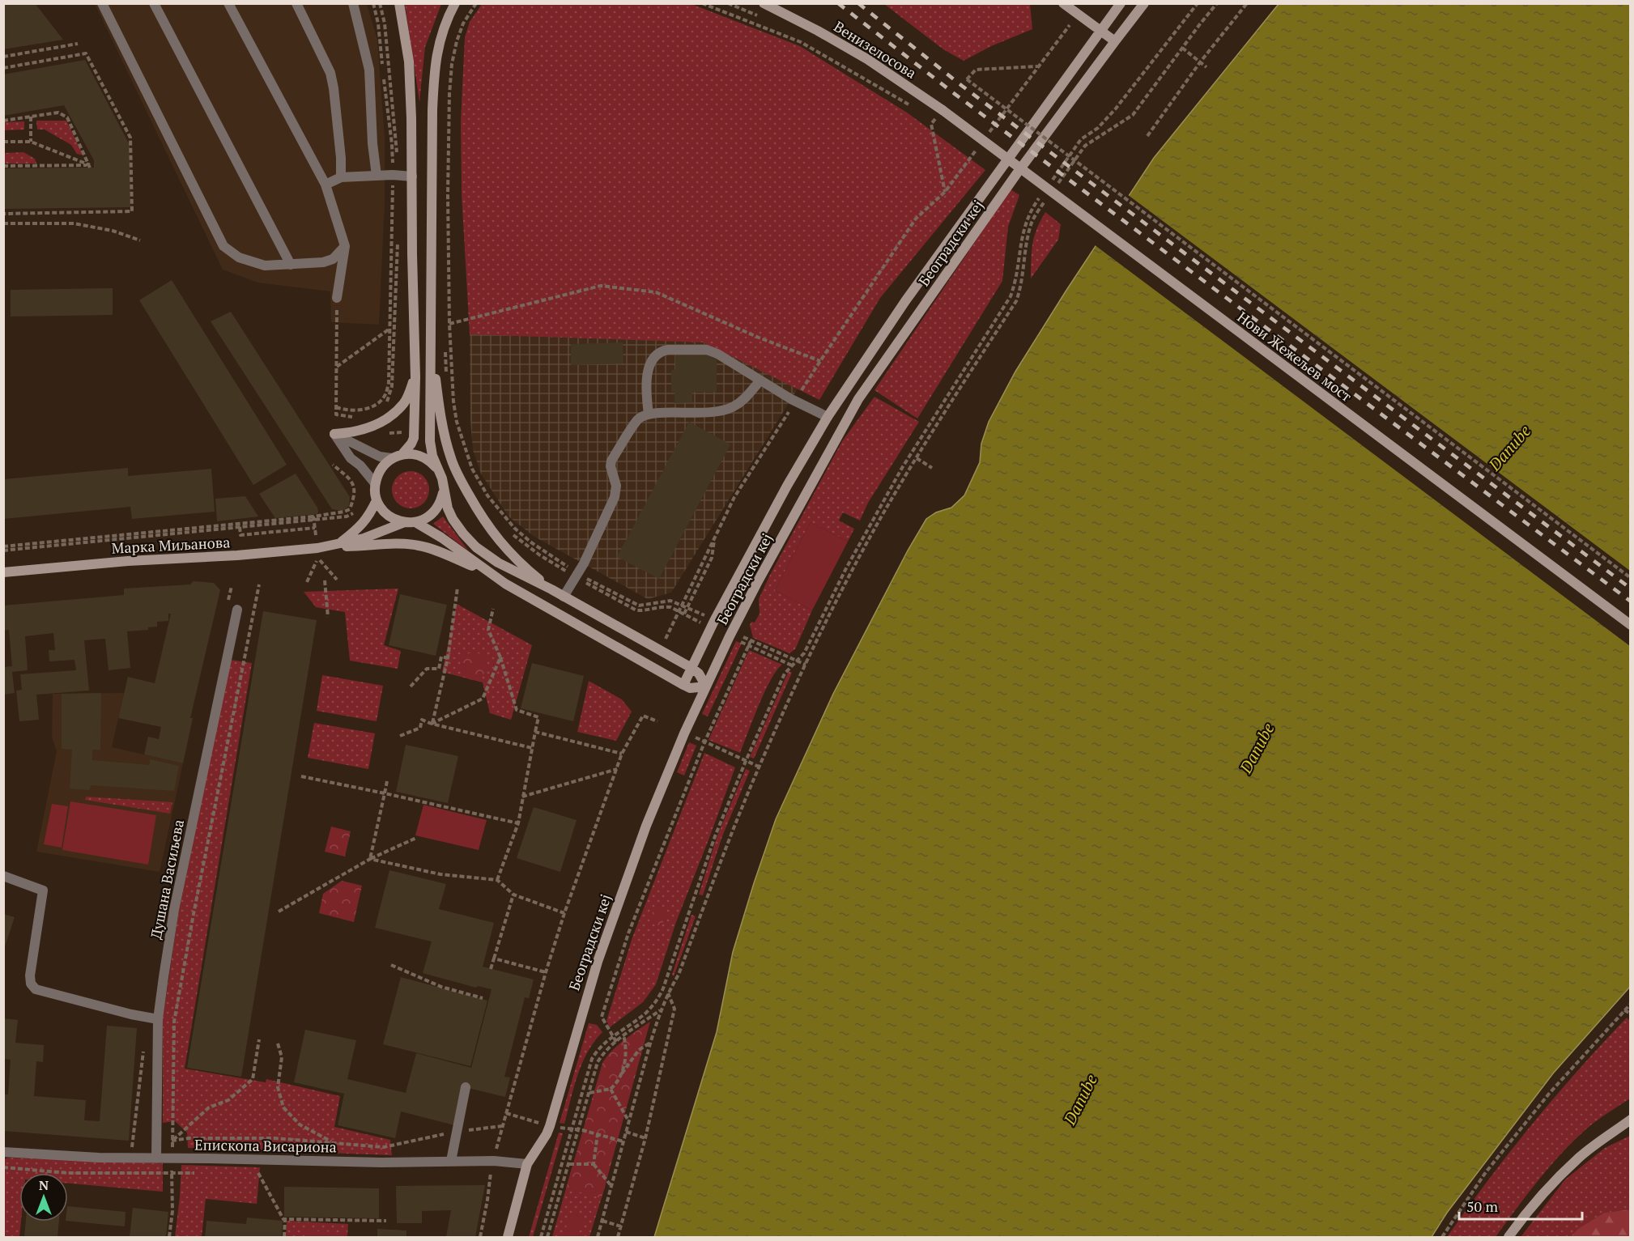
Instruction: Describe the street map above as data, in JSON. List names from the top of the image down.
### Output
{
  "streets": {
    "main road": [
      "Венизелосова",
      "Београдски кеј",
      "Нови Жежељев мост",
      "Марка Миљанова"
    ],
    "street": ["Душана Васиљева", "Епископа Висариона"]
  },
  "crossings": [
    ["Венизелосова", "Нови Жежељев мост"],
    ["Београдски кеј", "Епископа Висариона"],
    ["Душана Васиљева", "Епископа Висариона"]
  ],
  "water": ["Danube"],
  "scale_bar": "50 m",
  "north": "top"
}
